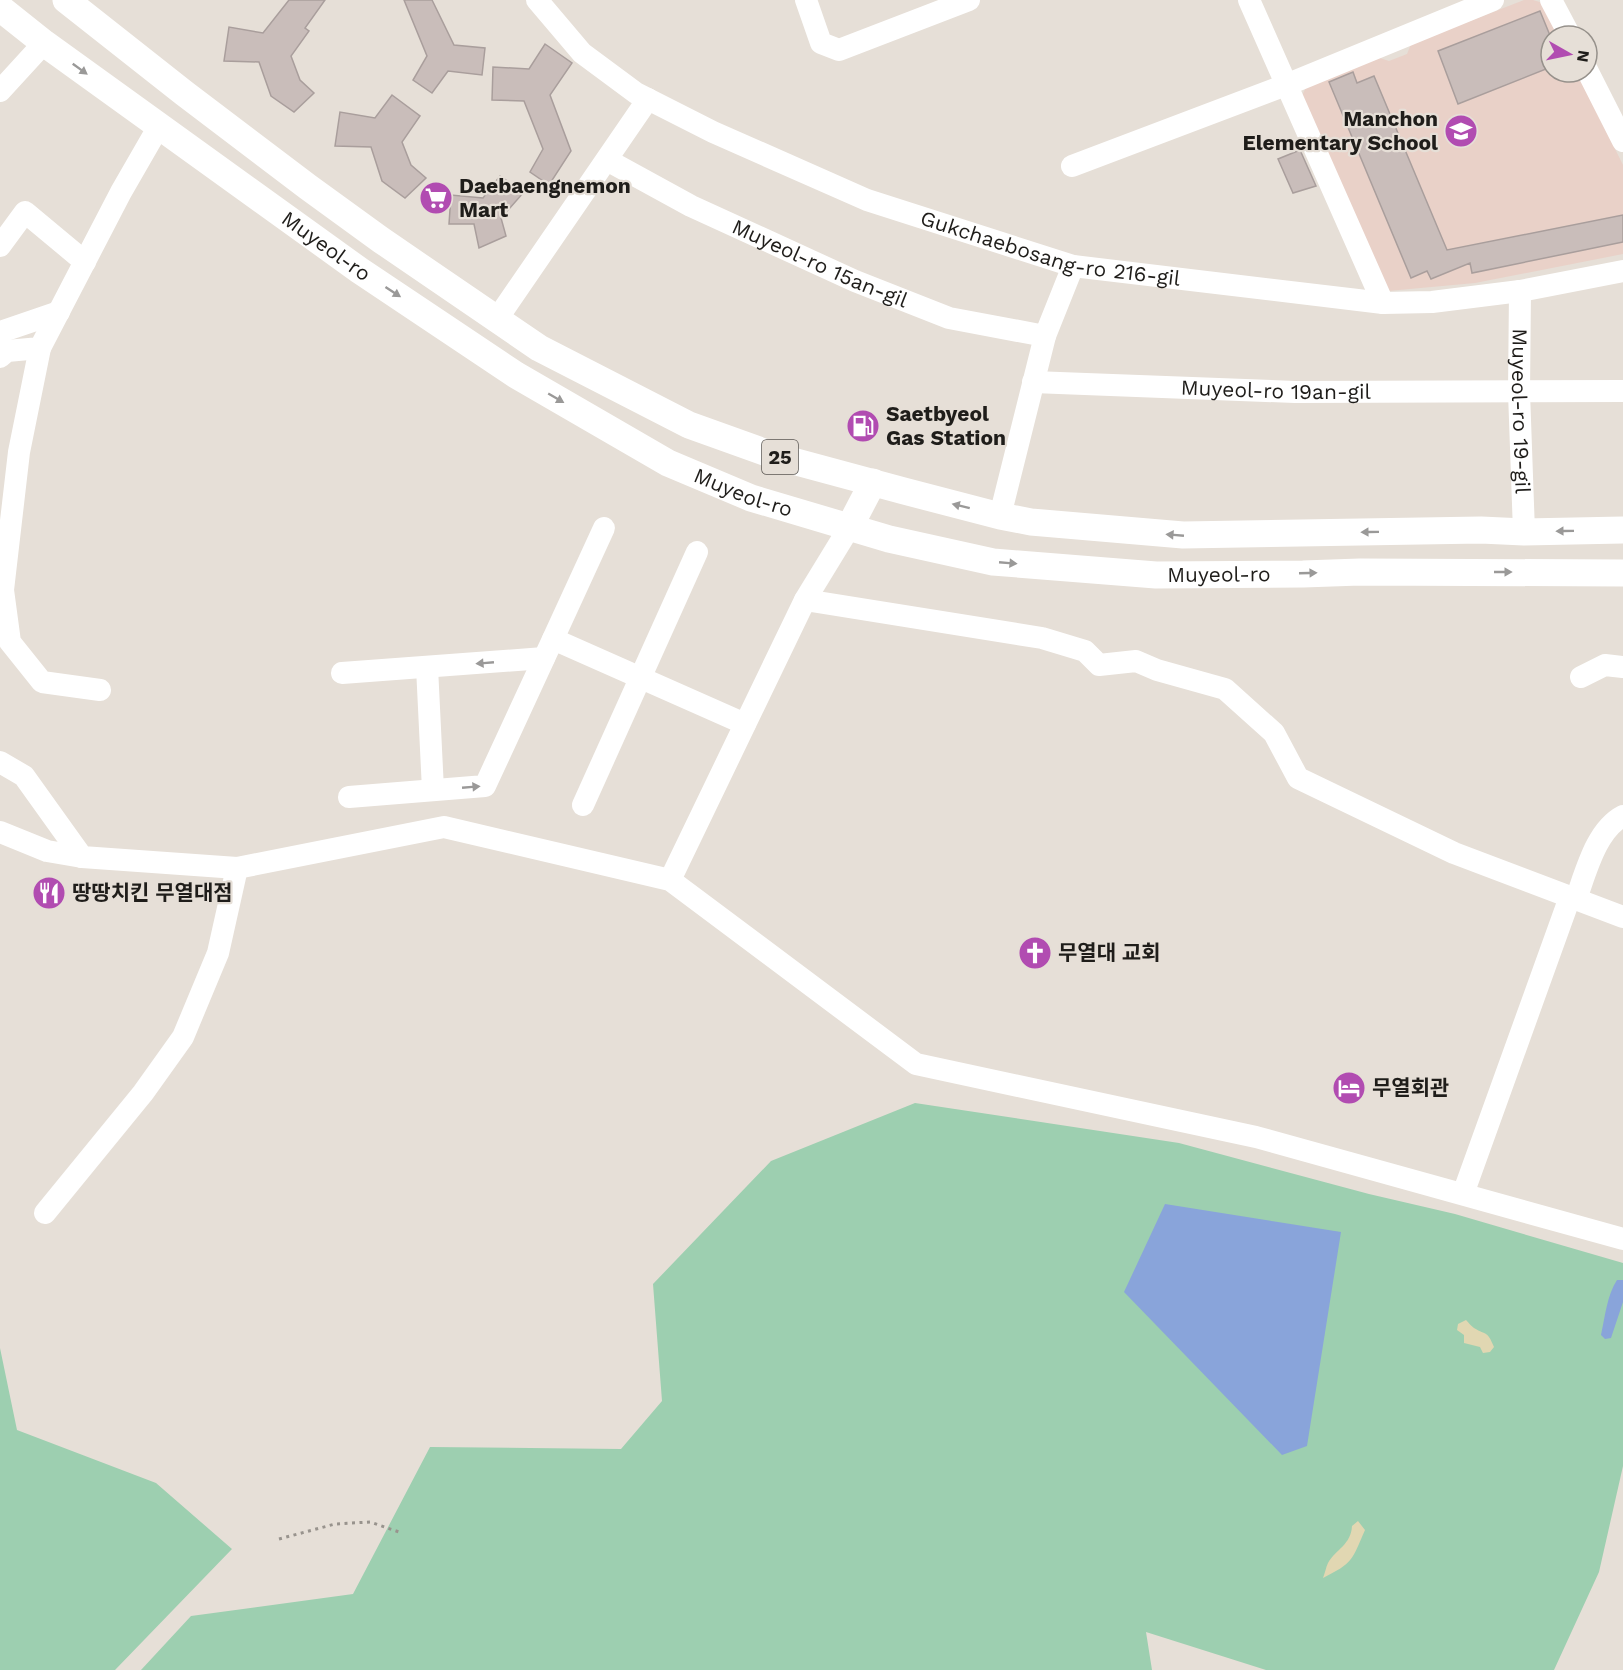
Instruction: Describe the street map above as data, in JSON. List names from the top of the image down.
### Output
{
  "streets": {
    "main road": ["Muyeol-ro", "25"],
    "street": [
      "Gukchaebosang-ro 216-gil",
      "Muyeol-ro 15an-gil",
      "Muyeol-ro 19an-gil",
      "Muyeol-ro 19-gil"
    ]
  },
  "crossings": [
    ["Muyeol-ro", "Muyeol-ro 19-gil"],
    ["Gukchaebosang-ro 216-gil", "Muyeol-ro 19-gil"],
    ["Muyeol-ro 19an-gil", "Muyeol-ro 19-gil"]
  ],
  "places": {
    "school or university": ["Manchon Elementary School"],
    "supermarket": ["Daebaengnemon Mart"],
    "fuel station": ["Saetbyeol Gas Station"],
    "restaurant": ["땅땅치킨 무열대점"],
    "church": ["무열대 교회"],
    "hotel": ["무열회관"]
  },
  "north": "right"
}
